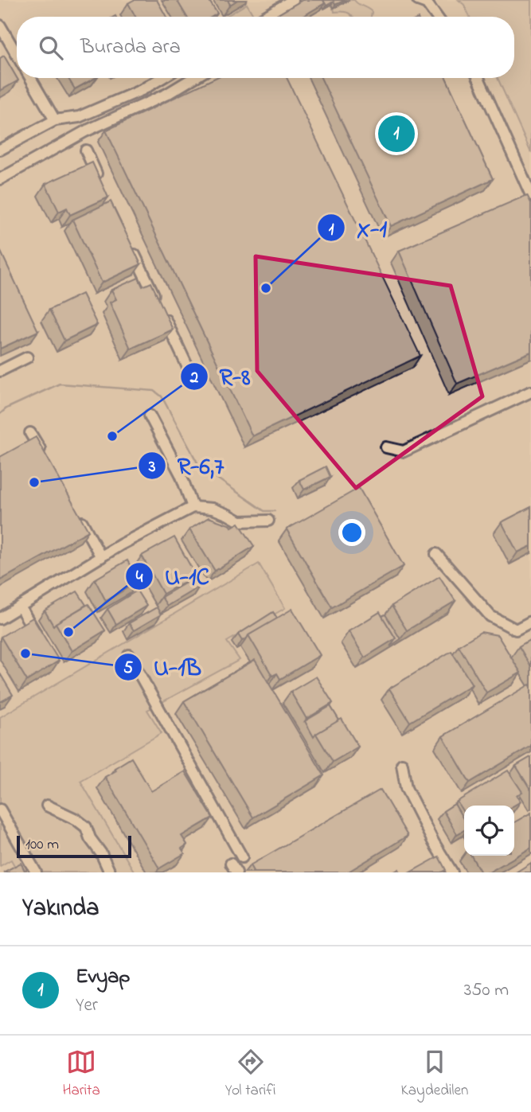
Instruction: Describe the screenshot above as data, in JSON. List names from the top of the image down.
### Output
{
  "places": [
    "X-1",
    "R-8",
    "R-6,7",
    "U-1C",
    "U-1B"
  ],
  "scale_bar": "100 m",
  "page": {
    "search": "Burada ara",
    "pins": "1",
    "scale": "100 m",
    "heading": "Yakında",
    "list": [
      {
        "mark": "1",
        "name": "Evyap",
        "note": "Yer",
        "value": "350 m"
      }
    ],
    "nav": ["Harita", "Yol tarifi", "Kaydedilen"]
  }
}
